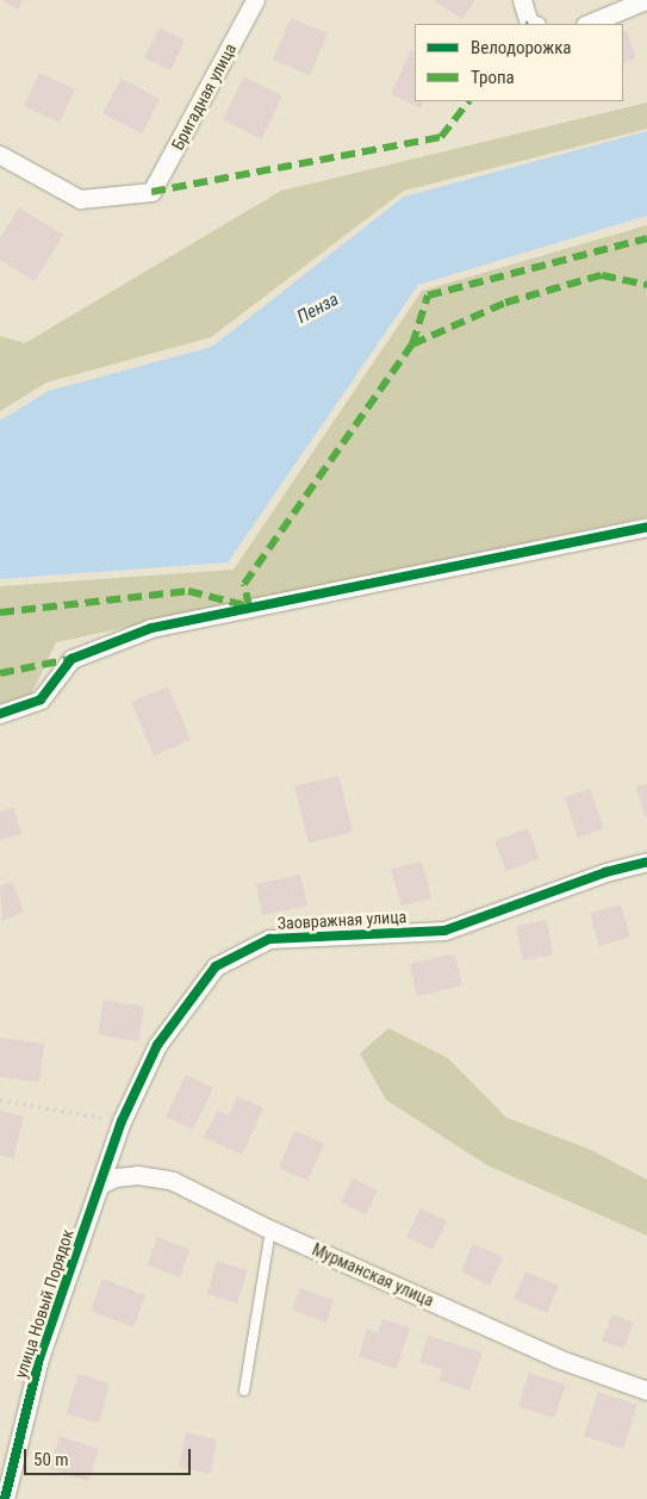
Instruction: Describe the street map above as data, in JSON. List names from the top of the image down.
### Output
{
  "streets": {
    "street": [
      "Бригадная улица",
      "Заовражная улица",
      "Мурманская улица",
      "улица Новый Порядок"
    ]
  },
  "crossings": [
    ["Заовражная улица", "улица Новый Порядок"],
    ["Мурманская улица", "улица Новый Порядок"]
  ],
  "water": ["Пенза"],
  "legend": ["Велодорожка", "Тропа"],
  "scale_bar": "50 m"
}
